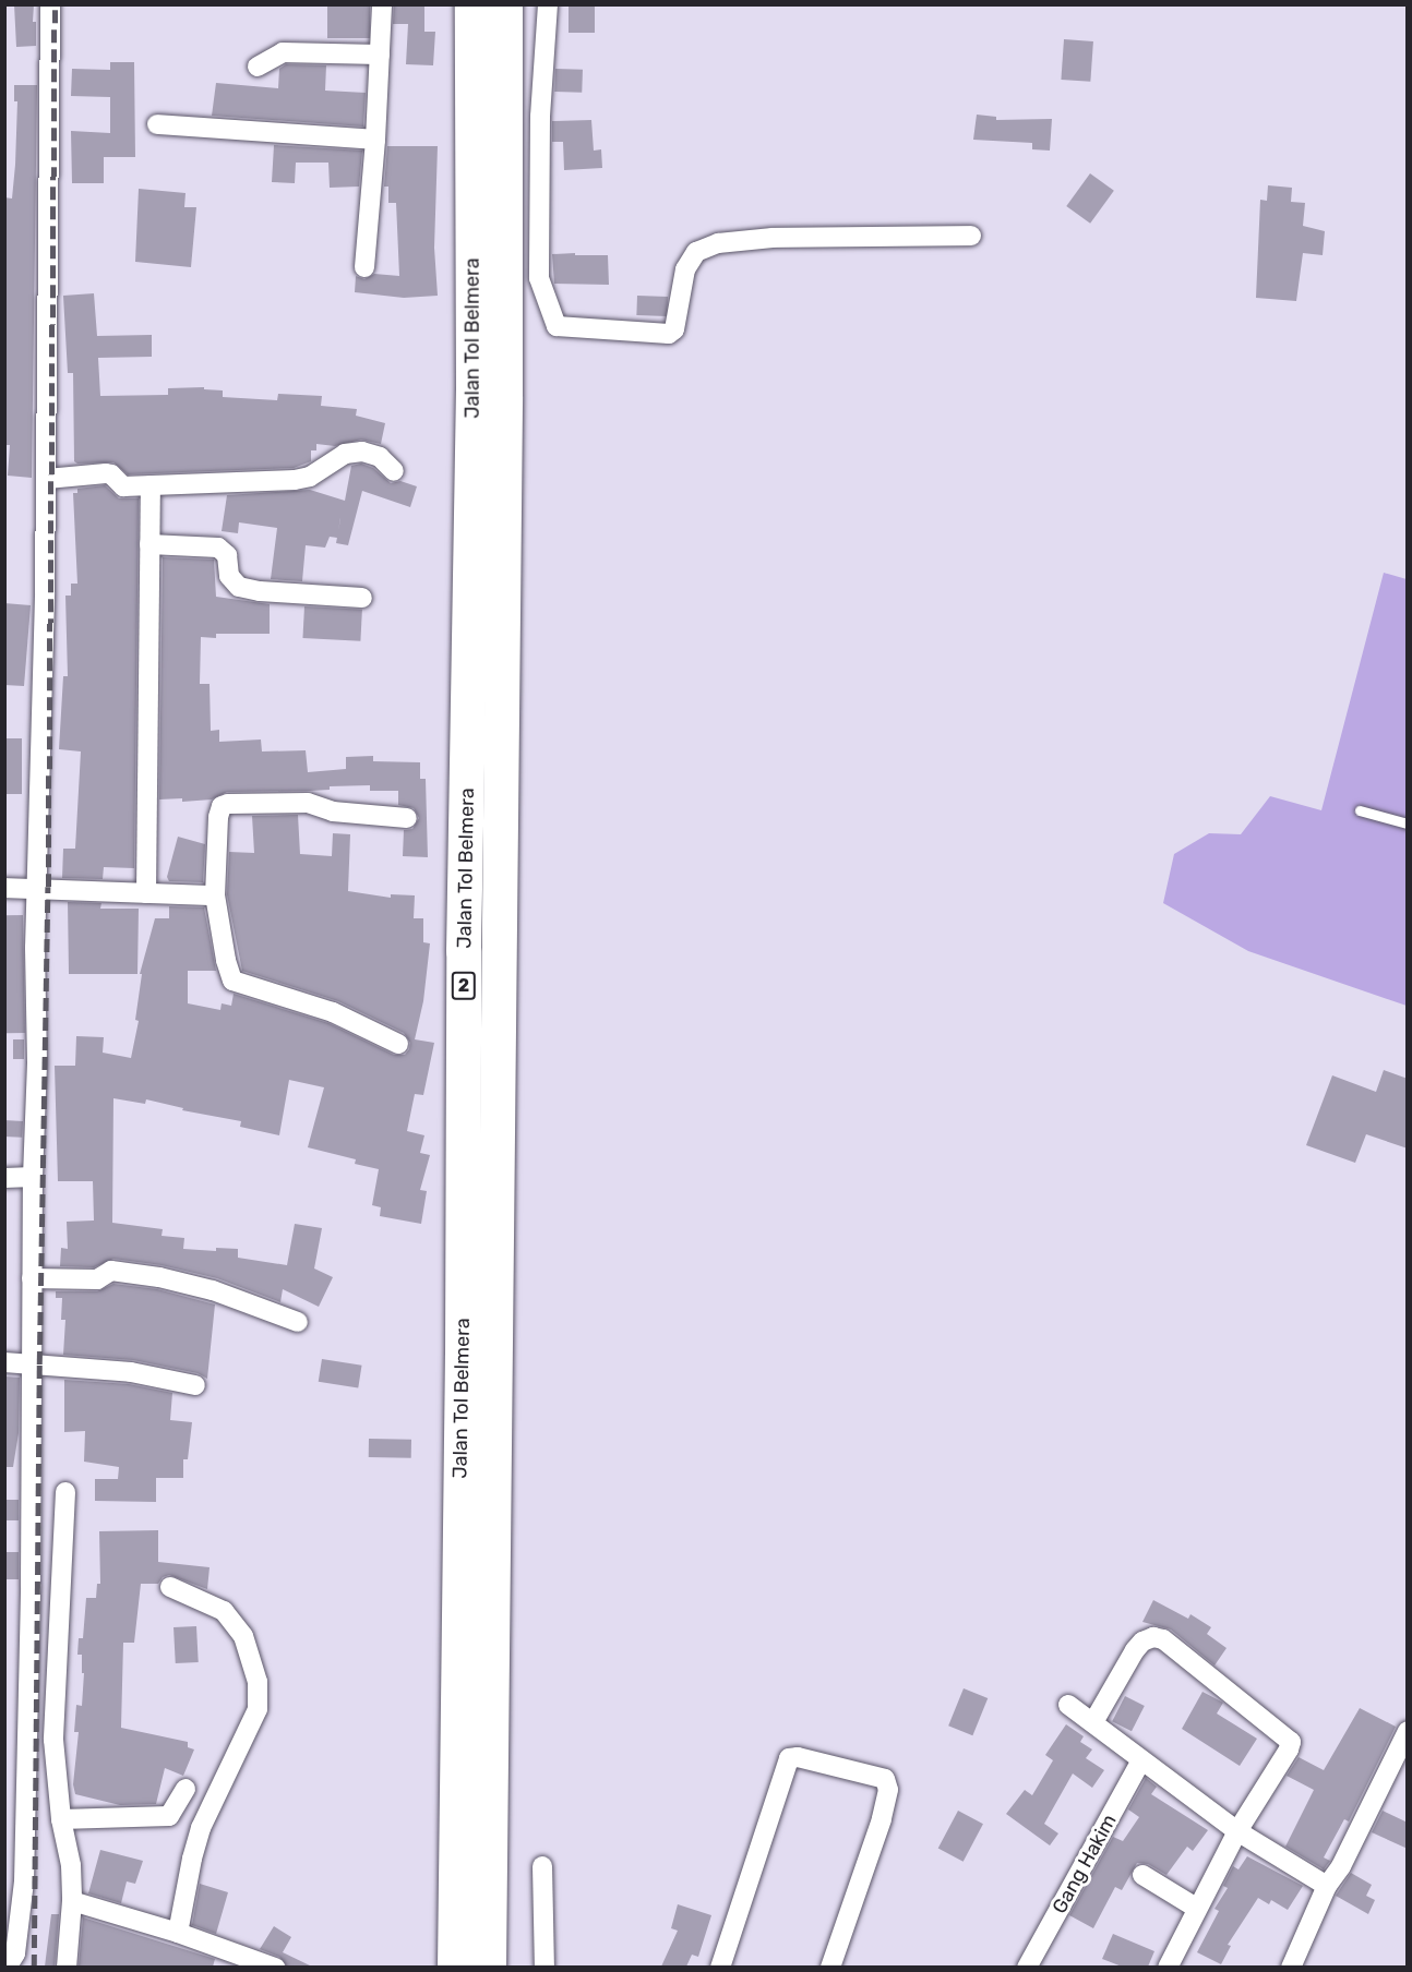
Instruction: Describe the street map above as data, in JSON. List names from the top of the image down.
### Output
{
  "streets": {
    "highway": ["Jalan Tol Belmera", "2"],
    "street": ["Gang Hakim"]
  }
}
